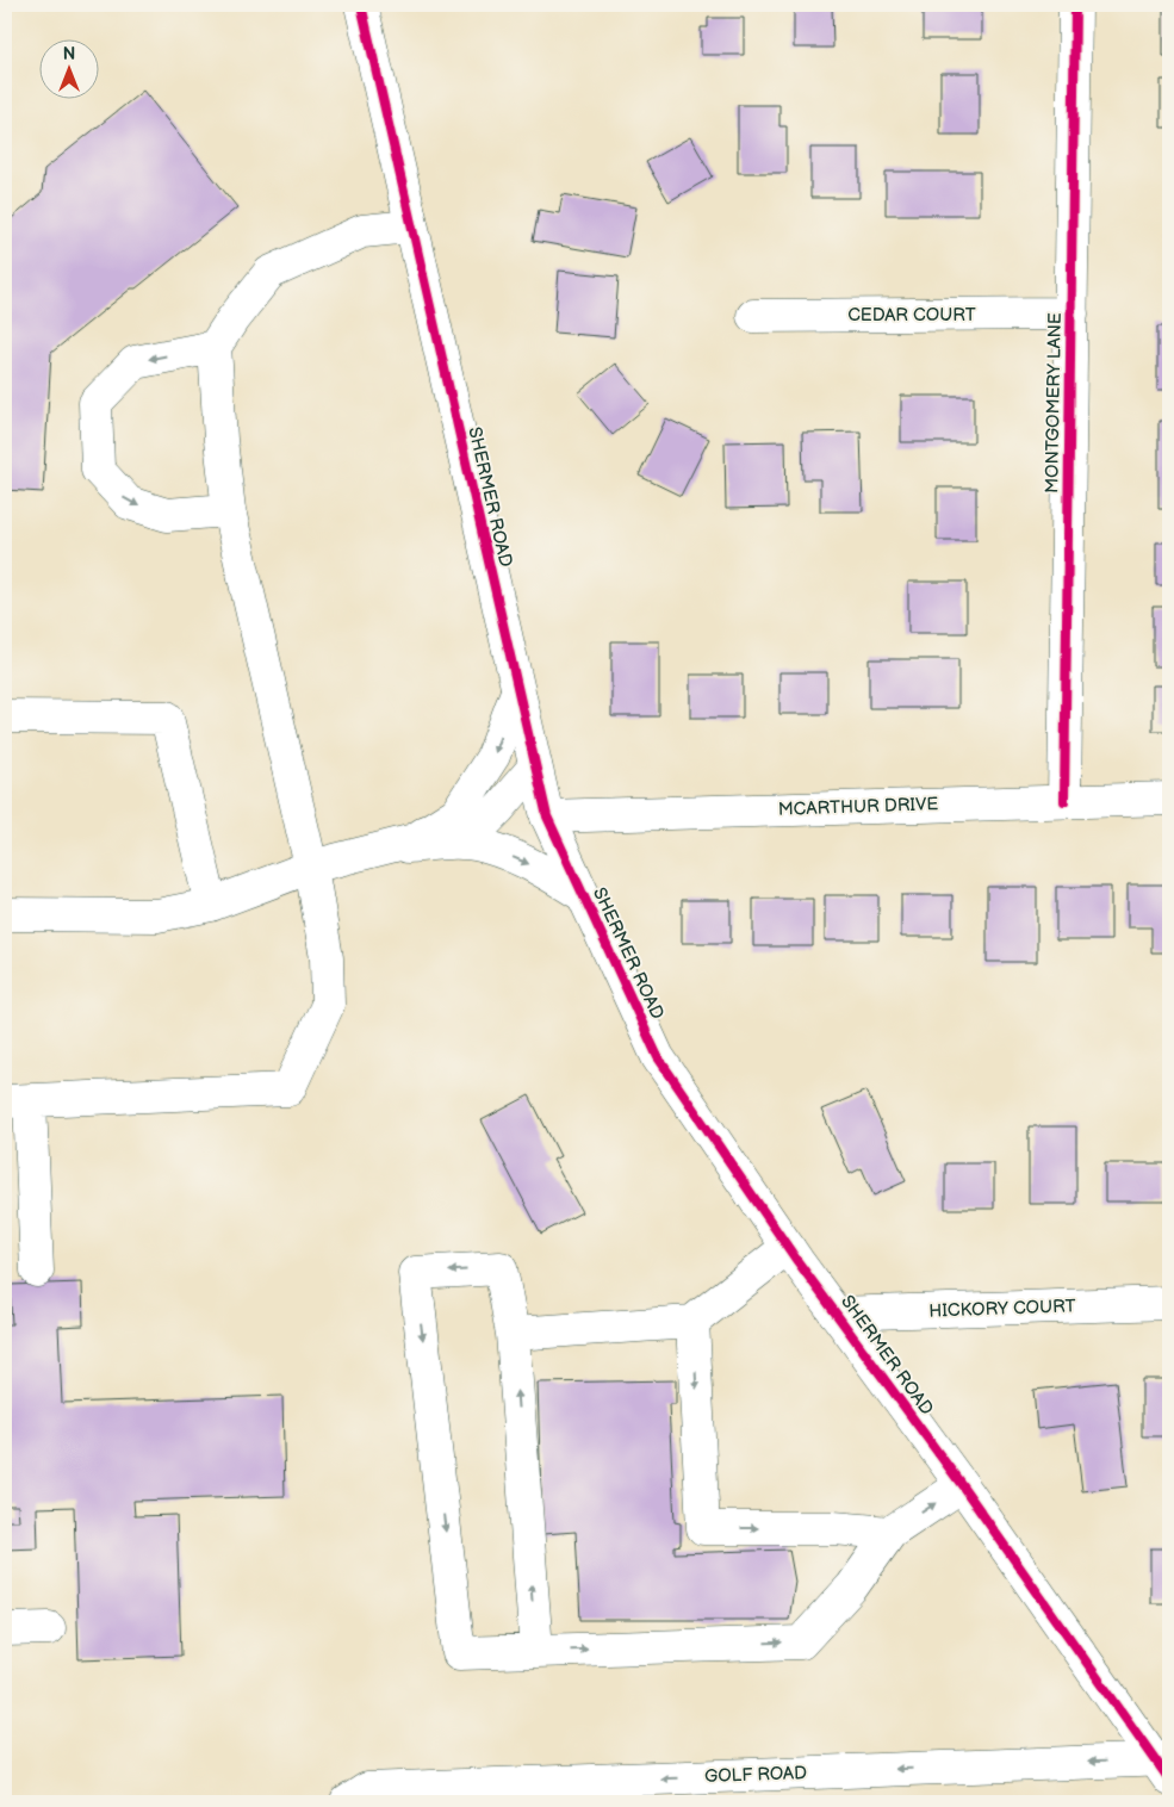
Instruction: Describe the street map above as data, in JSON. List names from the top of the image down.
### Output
{
  "streets": {
    "main road": [
      "CEDAR COURT",
      "MONTGOMERY LANE",
      "SHERMER ROAD",
      "MCARTHUR DRIVE",
      "HICKORY COURT",
      "GOLF ROAD"
    ]
  },
  "crossings": [
    ["CEDAR COURT", "MONTGOMERY LANE"],
    ["MONTGOMERY LANE", "MCARTHUR DRIVE"],
    ["SHERMER ROAD", "MCARTHUR DRIVE"],
    ["SHERMER ROAD", "HICKORY COURT"],
    ["SHERMER ROAD", "GOLF ROAD"]
  ],
  "one_way": ["GOLF ROAD"],
  "north": "top"
}
